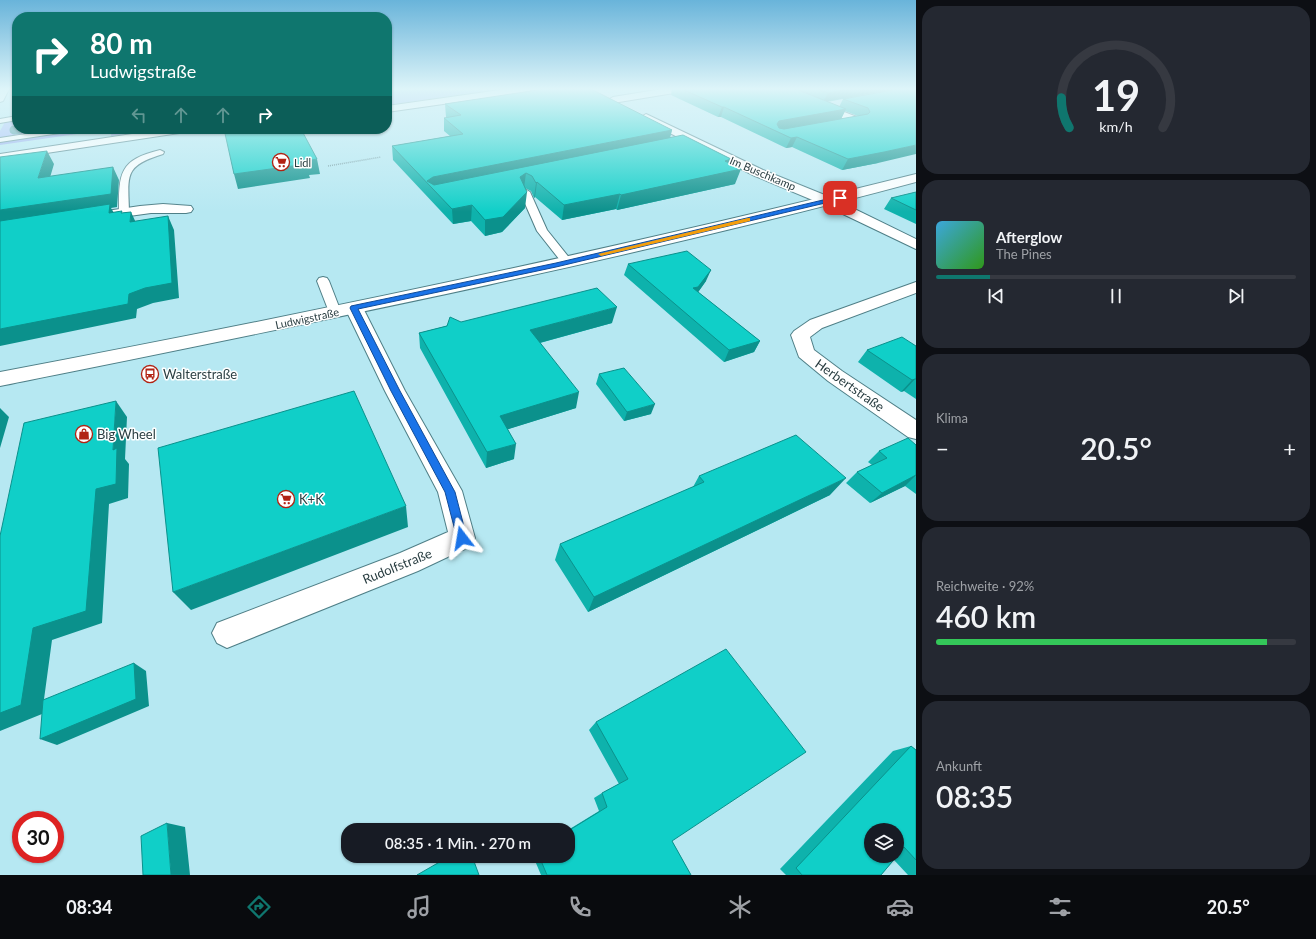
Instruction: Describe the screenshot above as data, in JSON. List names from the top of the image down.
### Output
{
  "streets": {
    "street": [
      "Im Buschkamp",
      "Ludwigstraße",
      "Herbertstraße",
      "Rudolfstraße"
    ]
  },
  "crossings": [
    ["Im Buschkamp", "Ludwigstraße"],
    ["Ludwigstraße", "Rudolfstraße"]
  ],
  "places": {
    "supermarket": ["Lidl", "K+K"],
    "bus stop": ["Walterstraße"],
    "shop": ["Big Wheel"]
  },
  "page": {
    "turn": ["80 m", "Ludwigstraße"],
    "song": ["Afterglow", "The Pines"],
    "tile": [
      "Klima",
      ["Reichweite · 92%", "460 km"],
      ["Ankunft", "08:35"]
    ],
    "heat": ["−", "20.5°", "+"],
    "limit": "30",
    "trip": "08:35 · 1 Min. · 270 m",
    "tabs": ["08:34", "20.5°"],
    "gauge": ["19", "km/h"]
  }
}
